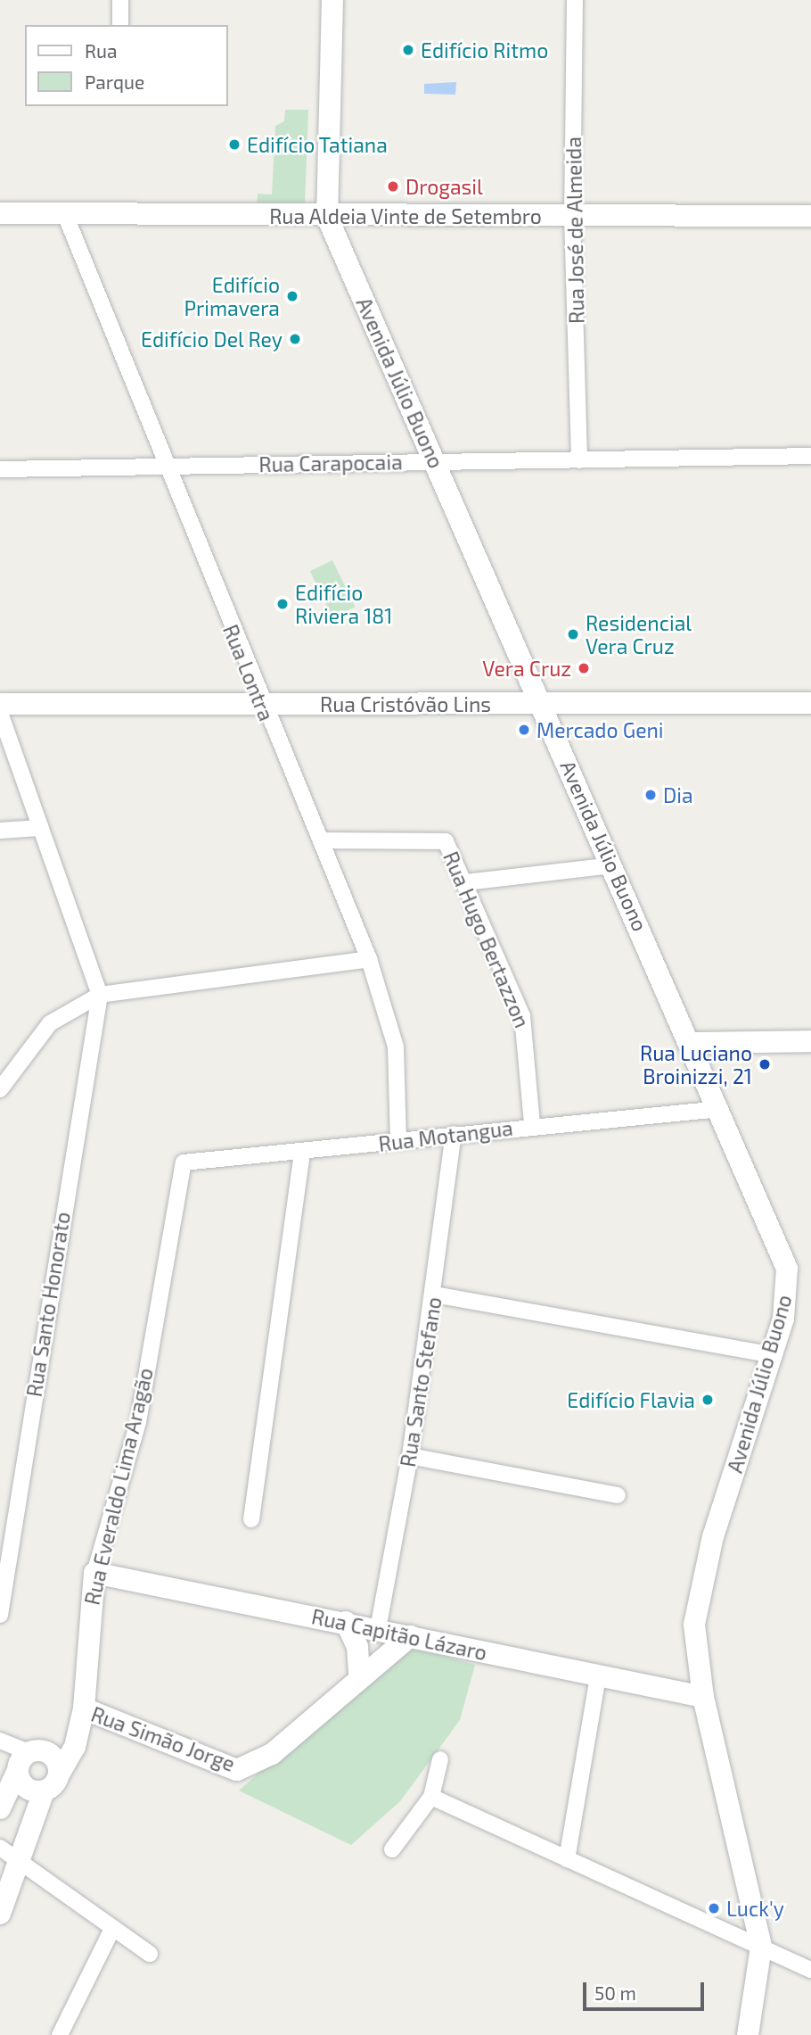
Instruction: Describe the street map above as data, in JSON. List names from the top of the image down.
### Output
{
  "streets": {
    "street": [
      "Rua Aldeia Vinte de Setembro",
      "Rua José de Almeida",
      "Avenida Júlio Buono",
      "Rua Carapocaia",
      "Rua Lontra",
      "Rua Cristóvão Lins",
      "Rua Hugo Bertazzon",
      "Rua Motangua",
      "Rua Santo Honorato",
      "Rua Santo Stefano",
      "Rua Everaldo Lima Aragão",
      "Rua Capitão Lázaro",
      "Rua Simão Jorge"
    ]
  },
  "crossings": [
    ["Rua Aldeia Vinte de Setembro", "Rua José de Almeida"],
    ["Rua Aldeia Vinte de Setembro", "Avenida Júlio Buono"],
    ["Rua Aldeia Vinte de Setembro", "Rua Lontra"],
    ["Rua José de Almeida", "Rua Carapocaia"],
    ["Avenida Júlio Buono", "Rua Carapocaia"],
    ["Avenida Júlio Buono", "Rua Cristóvão Lins"],
    ["Avenida Júlio Buono", "Rua Motangua"],
    ["Avenida Júlio Buono", "Rua Capitão Lázaro"],
    ["Rua Carapocaia", "Rua Lontra"],
    ["Rua Lontra", "Rua Cristóvão Lins"],
    ["Rua Lontra", "Rua Hugo Bertazzon"],
    ["Rua Lontra", "Rua Motangua"],
    ["Rua Hugo Bertazzon", "Rua Motangua"],
    ["Rua Motangua", "Rua Santo Stefano"],
    ["Rua Motangua", "Rua Everaldo Lima Aragão"],
    ["Rua Santo Stefano", "Rua Capitão Lázaro"],
    ["Rua Everaldo Lima Aragão", "Rua Capitão Lázaro"],
    ["Rua Everaldo Lima Aragão", "Rua Simão Jorge"],
    ["Rua Capitão Lázaro", "Rua Simão Jorge"]
  ],
  "places": [
    "Edifício Ritmo",
    "Edifício Tatiana",
    "Drogasil",
    "Edifício Primavera",
    "Edifício Del Rey",
    "Edifício Riviera 181",
    "Residencial Vera Cruz",
    "Vera Cruz",
    "Mercado Geni",
    "Dia",
    "Rua Luciano Broinizzi, 21",
    "Edifício Flavia",
    "Luck'y"
  ],
  "legend": ["Rua", "Parque"],
  "scale_bar": "50 m"
}
